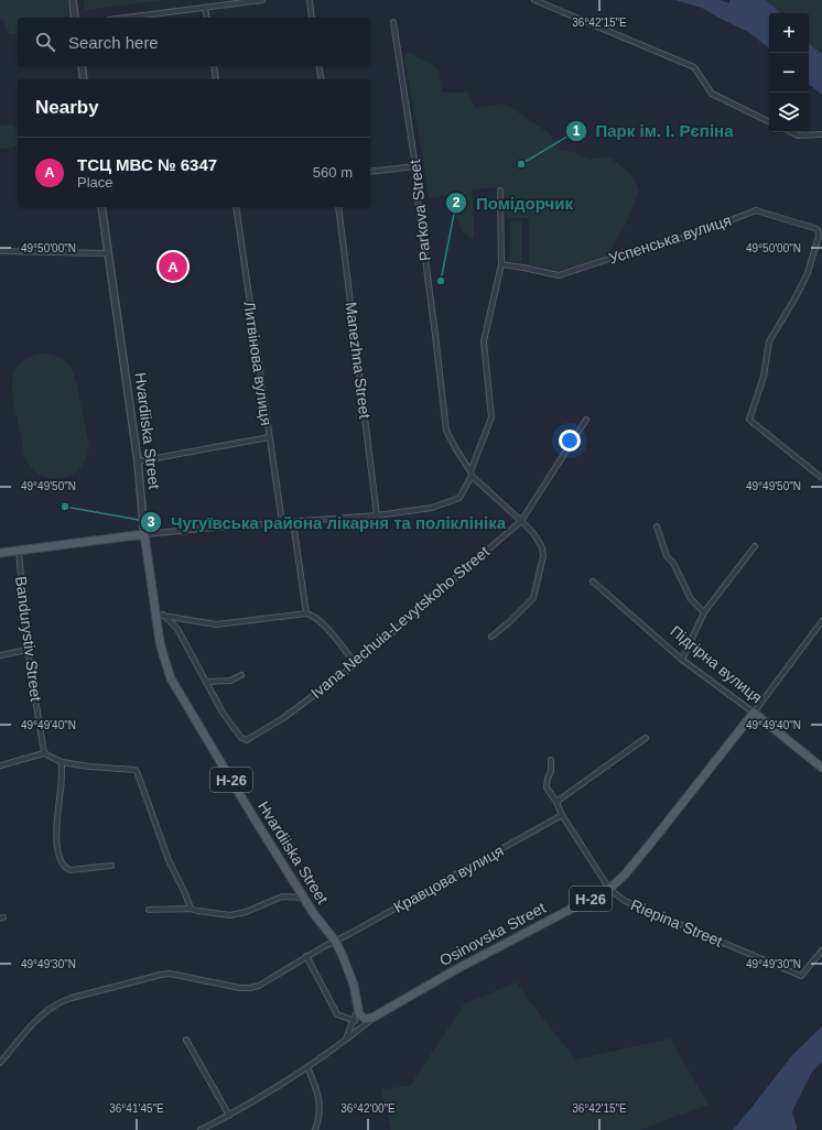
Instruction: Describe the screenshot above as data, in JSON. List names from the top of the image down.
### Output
{
  "streets": {
    "main road": [
      "Hvardiiska Street",
      "Підгірна вулиця",
      "Н-26",
      "Osinovska Street"
    ],
    "street": [
      "Parkova Street",
      "Успенська вулиця",
      "Manezhna Street",
      "Литвінова вулиця",
      "Ivana Nechuia-Levytskoho Street",
      "Bandurystiv Street",
      "Кравцова вулиця",
      "Riepina Street"
    ]
  },
  "crossings": [
    ["Parkova Street", "Ivana Nechuia-Levytskoho Street"],
    ["Hvardiiska Street", "Кравцова вулиця"],
    ["Підгірна вулиця", "Osinovska Street"],
    ["Кравцова вулиця", "Riepina Street"],
    ["Riepina Street", "Osinovska Street"]
  ],
  "places": ["Парк ім. І. Рєпіна", "Помідорчик", "Чугуївська района лікарня та поліклініка"],
  "page": {
    "map_buttons": ["+", "−"],
    "search": "Search here",
    "heading": "Nearby",
    "list": [
      {
        "mark": "A",
        "name": "ТСЦ МВС № 6347",
        "note": "Place",
        "value": "560 m"
      }
    ],
    "pins": "A"
  },
  "coordinates": [
    "36°42'15\"E",
    "49°50'00\"N",
    "49°49'50\"N",
    "49°49'40\"N",
    "49°49'30\"N",
    "36°41'45\"E",
    "36°42'00\"E"
  ]
}
